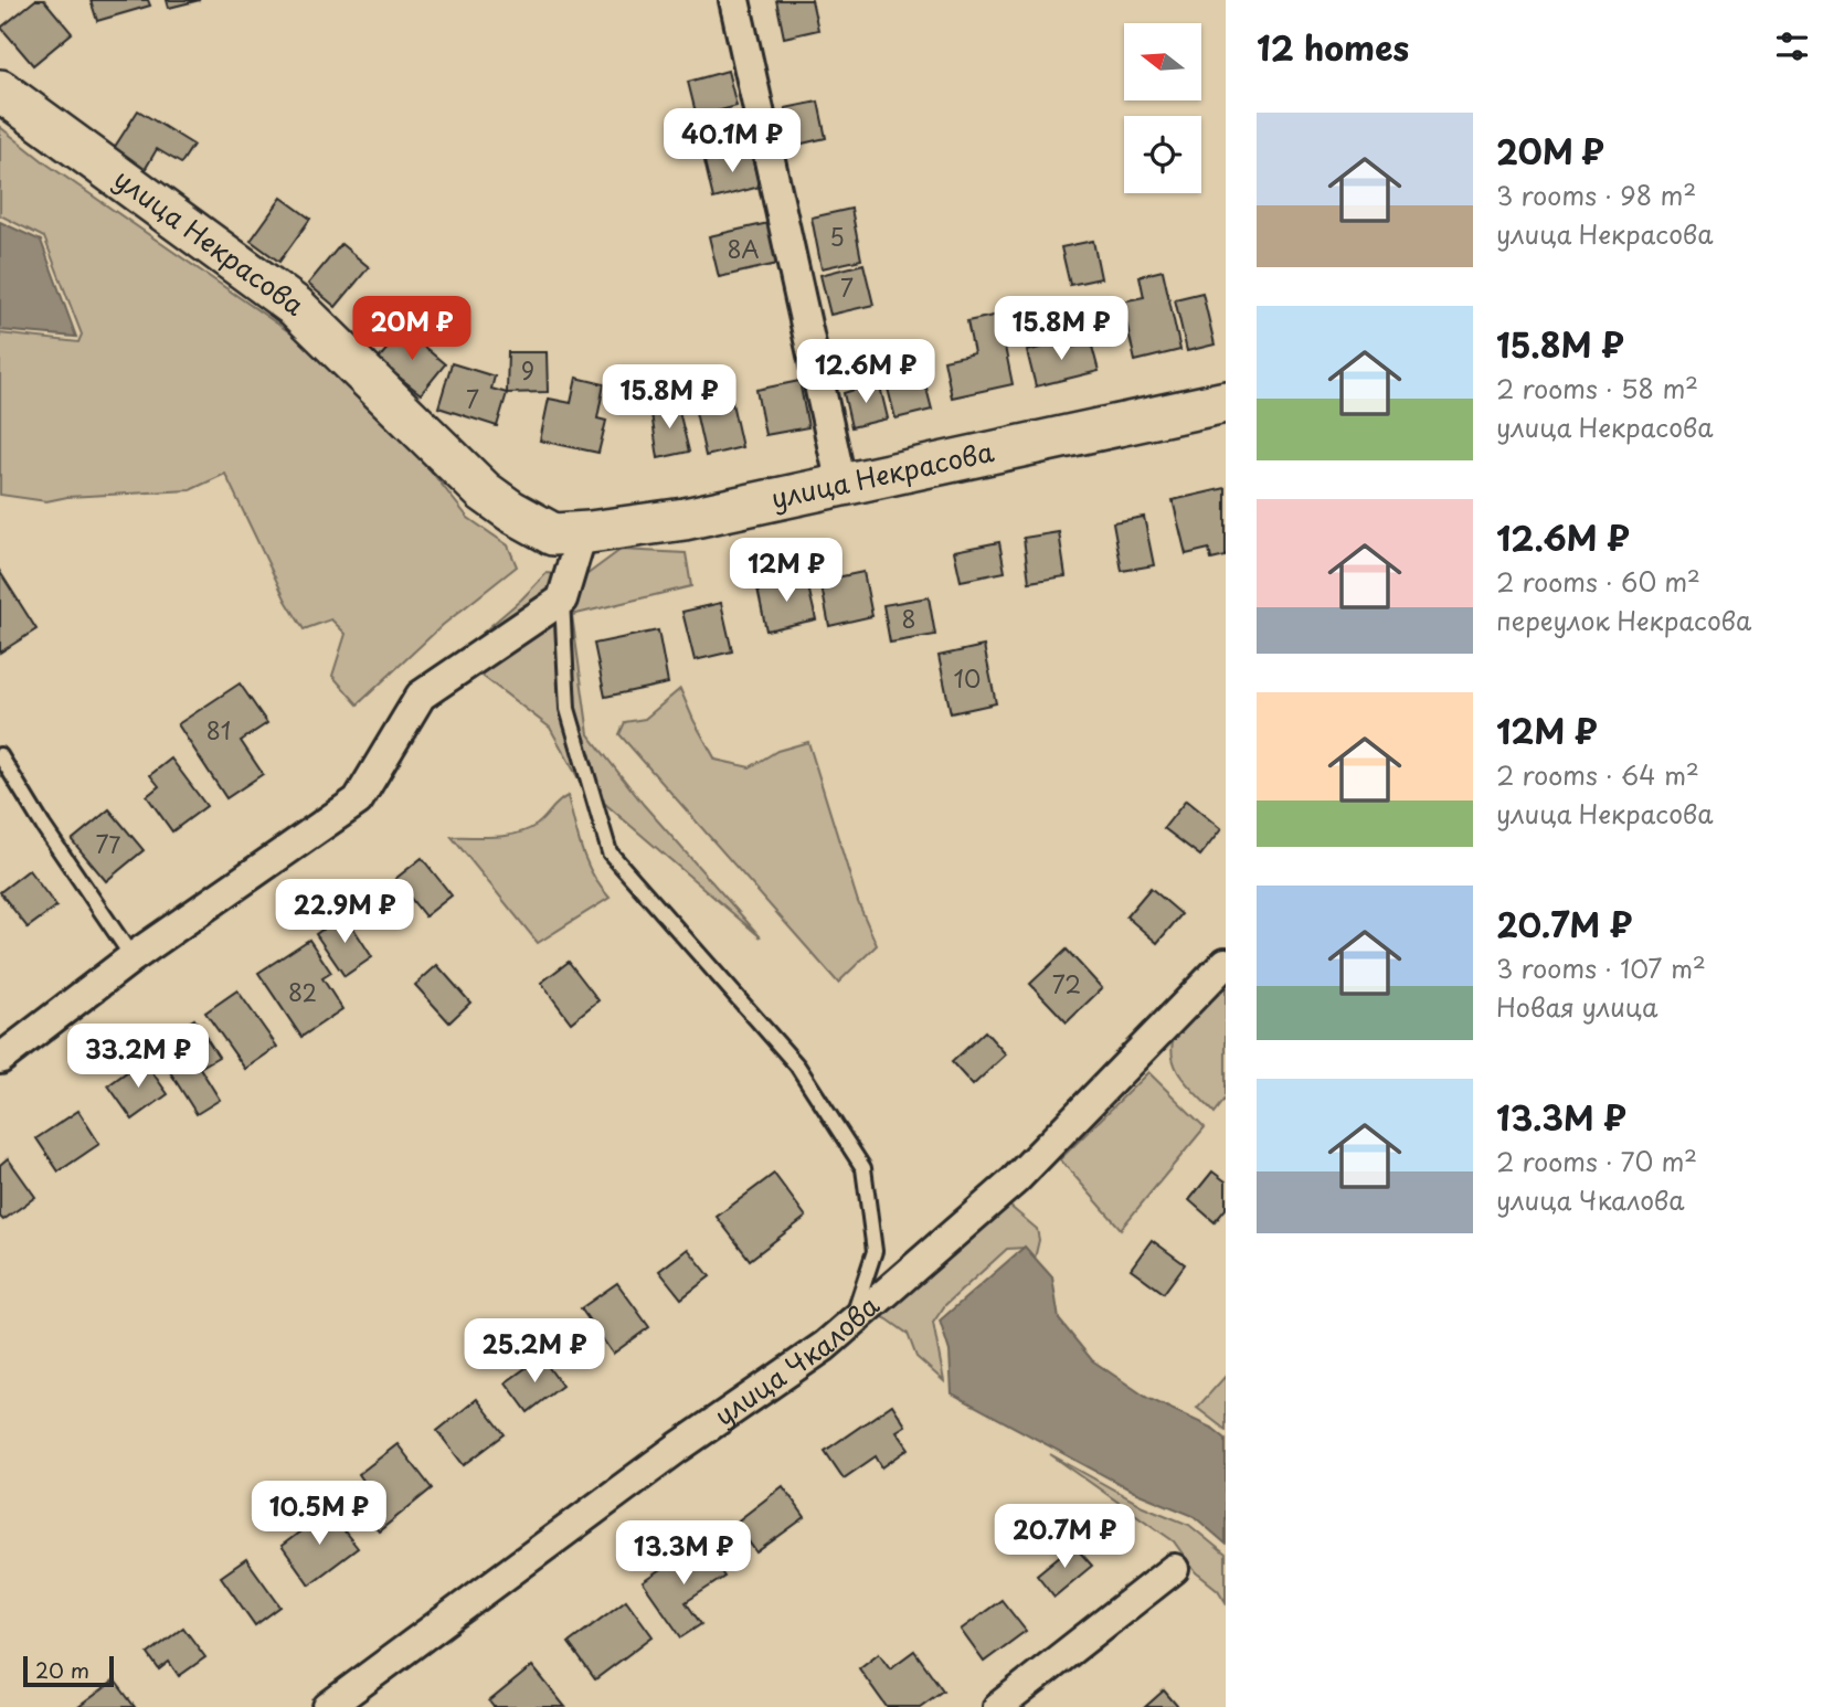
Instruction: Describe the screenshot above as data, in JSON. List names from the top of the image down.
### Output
{
  "streets": {
    "street": ["улица Некрасова", "улица Чкалова"]
  },
  "house_numbers": [
    "5",
    "8А",
    "7",
    "9",
    "7",
    "8",
    "10",
    "81",
    "77",
    "72",
    "82"
  ],
  "scale_bar": "20 m",
  "north": "left",
  "page": {
    "heading": "12 homes",
    "list": [
      {
        "name": "20M ₽",
        "note": "3 rooms · 98 m² · улица Некрасова"
      },
      {
        "name": "15.8M ₽",
        "note": "2 rooms · 58 m² · улица Некрасова"
      },
      {
        "name": "12.6M ₽",
        "note": "2 rooms · 60 m² · переулок Некрасова"
      },
      {
        "name": "12M ₽",
        "note": "2 rooms · 64 m² · улица Некрасова"
      },
      {
        "name": "20.7M ₽",
        "note": "3 rooms · 107 m² · Новая улица"
      },
      {
        "name": "13.3M ₽",
        "note": "2 rooms · 70 m² · улица Чкалова"
      }
    ],
    "price": [
      "40.1M ₽",
      "20M ₽",
      "15.8M ₽",
      "12.6M ₽",
      "15.8M ₽",
      "12M ₽",
      "22.9M ₽",
      "33.2M ₽",
      "25.2M ₽",
      "10.5M ₽",
      "20.7M ₽",
      "13.3M ₽"
    ],
    "scale": "20 m"
  }
}
